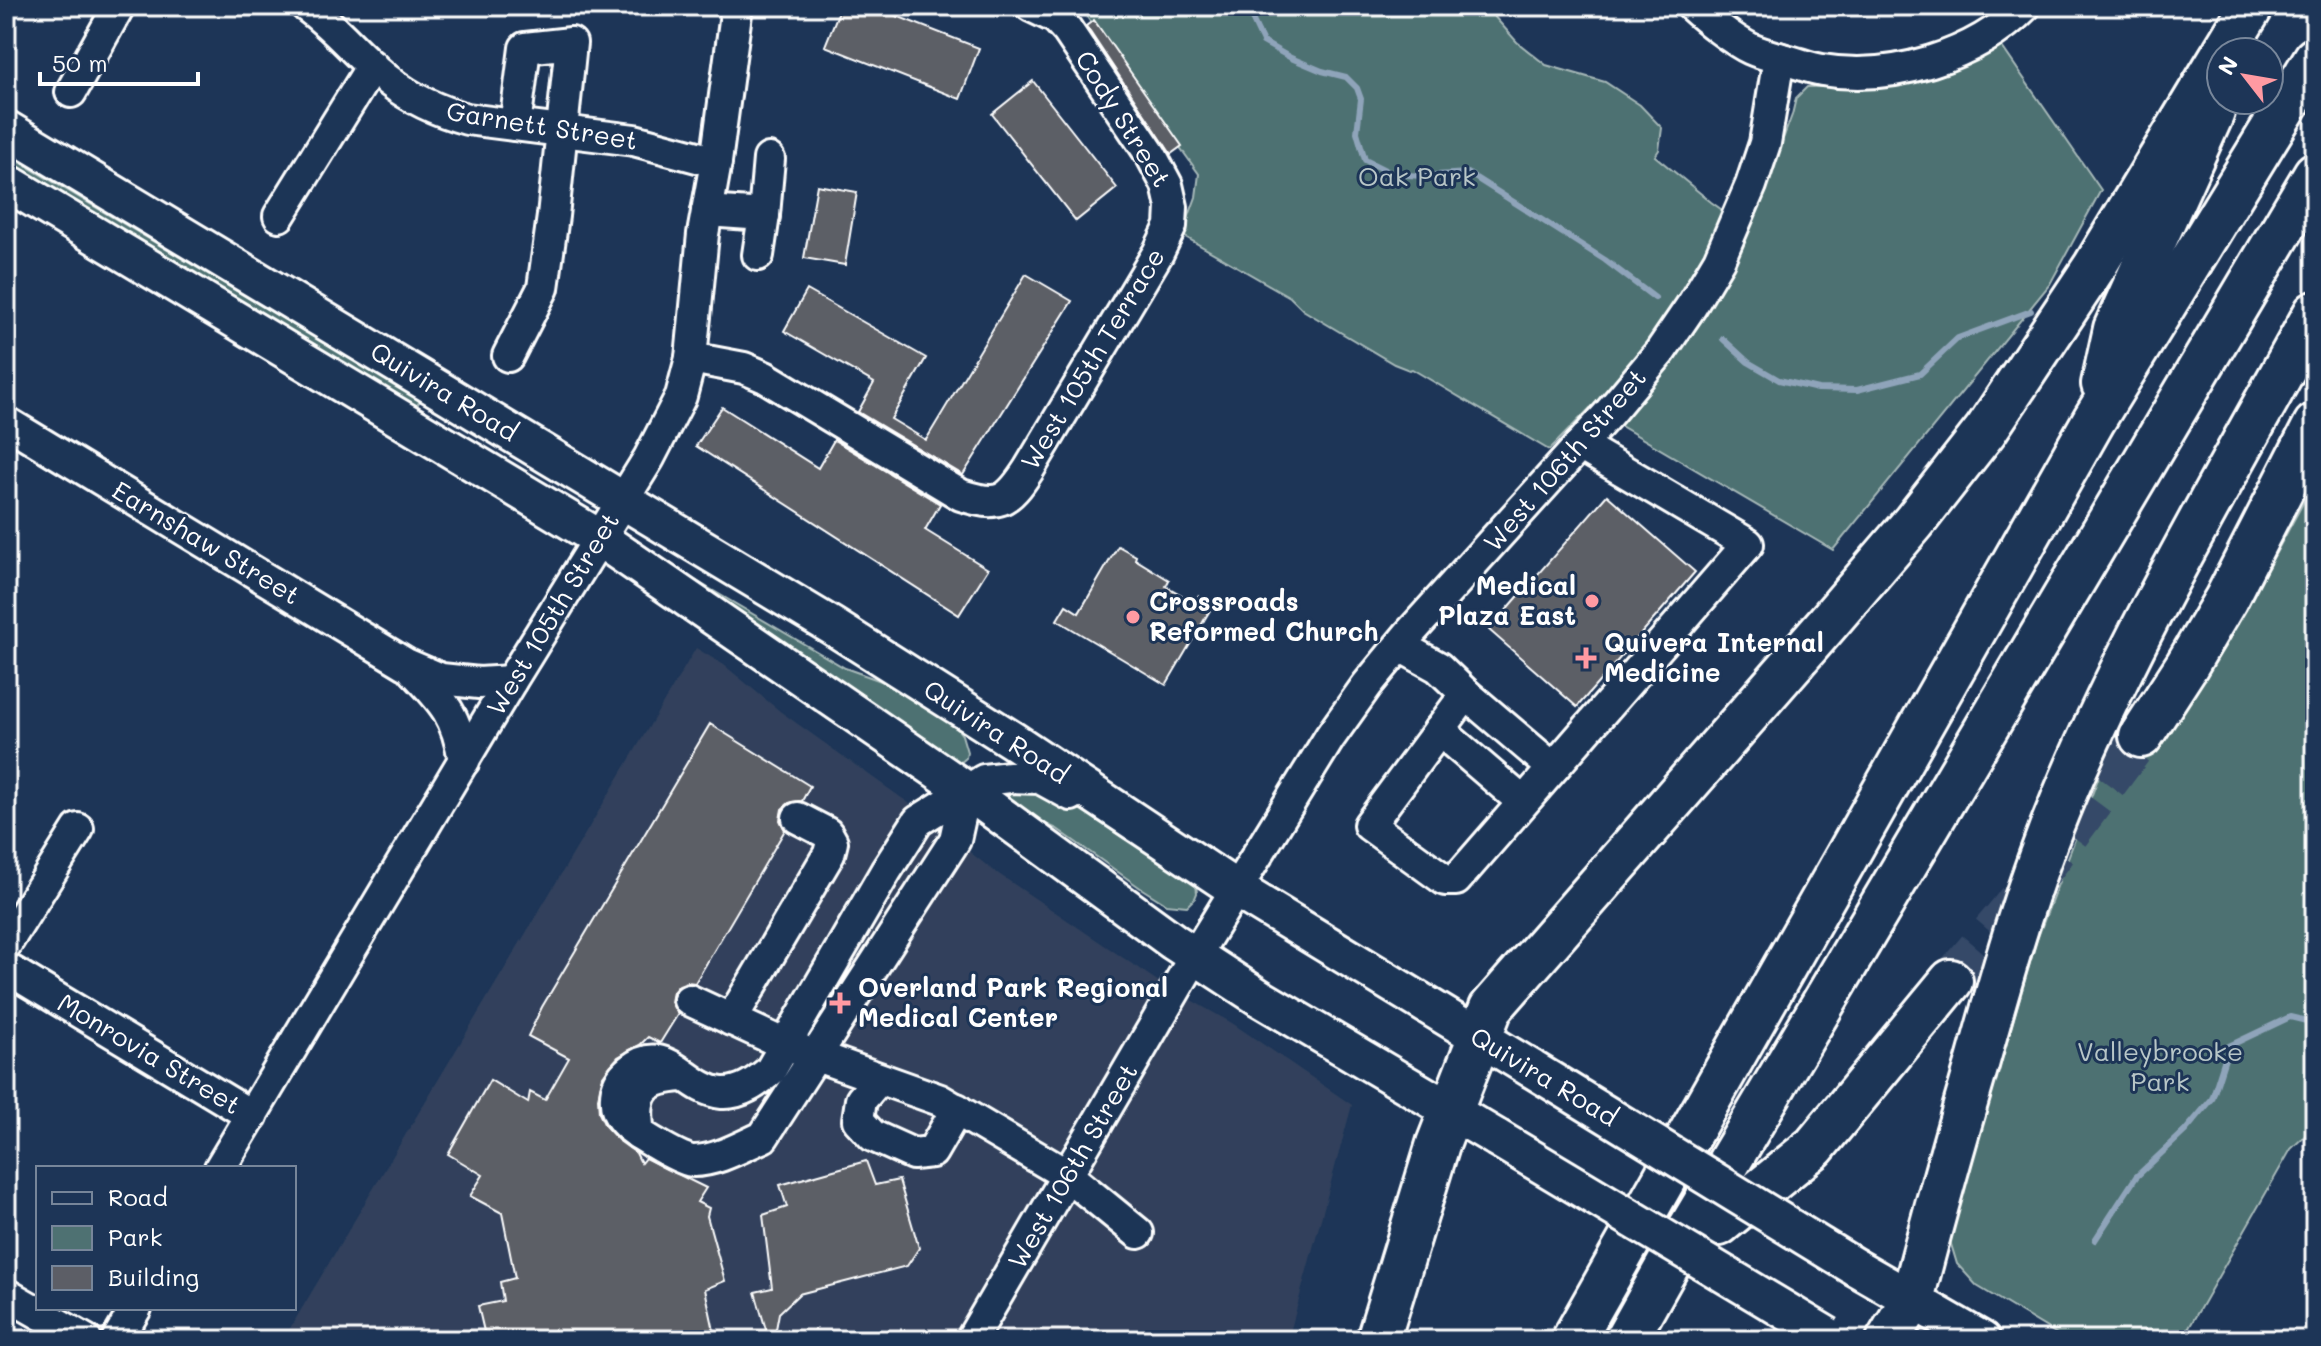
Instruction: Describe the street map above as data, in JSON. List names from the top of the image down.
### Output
{
  "streets": {
    "main road": ["Quivira Road"],
    "street": [
      "Cody Street",
      "Garnett Street",
      "West 105th Terrace",
      "West 106th Street",
      "Earnshaw Street",
      "West 105th Street",
      "Monrovia Street"
    ]
  },
  "crossings": [
    ["Cody Street", "West 105th Terrace"],
    ["Garnett Street", "West 105th Street"],
    ["West 105th Terrace", "West 105th Street"],
    ["Quivira Road", "West 106th Street"],
    ["Quivira Road", "West 105th Street"],
    ["Earnshaw Street", "West 105th Street"],
    ["West 105th Street", "Monrovia Street"]
  ],
  "parks": ["Oak Park", "Valleybrooke Park"],
  "places": {
    "other": ["Medical Plaza East", "Crossroads Reformed Church"],
    "health": ["Quivera Internal Medicine", "Overland Park Regional Medical Center"]
  },
  "legend": ["Road", "Park", "Building"],
  "scale_bar": "50 m",
  "north": "top left"
}
